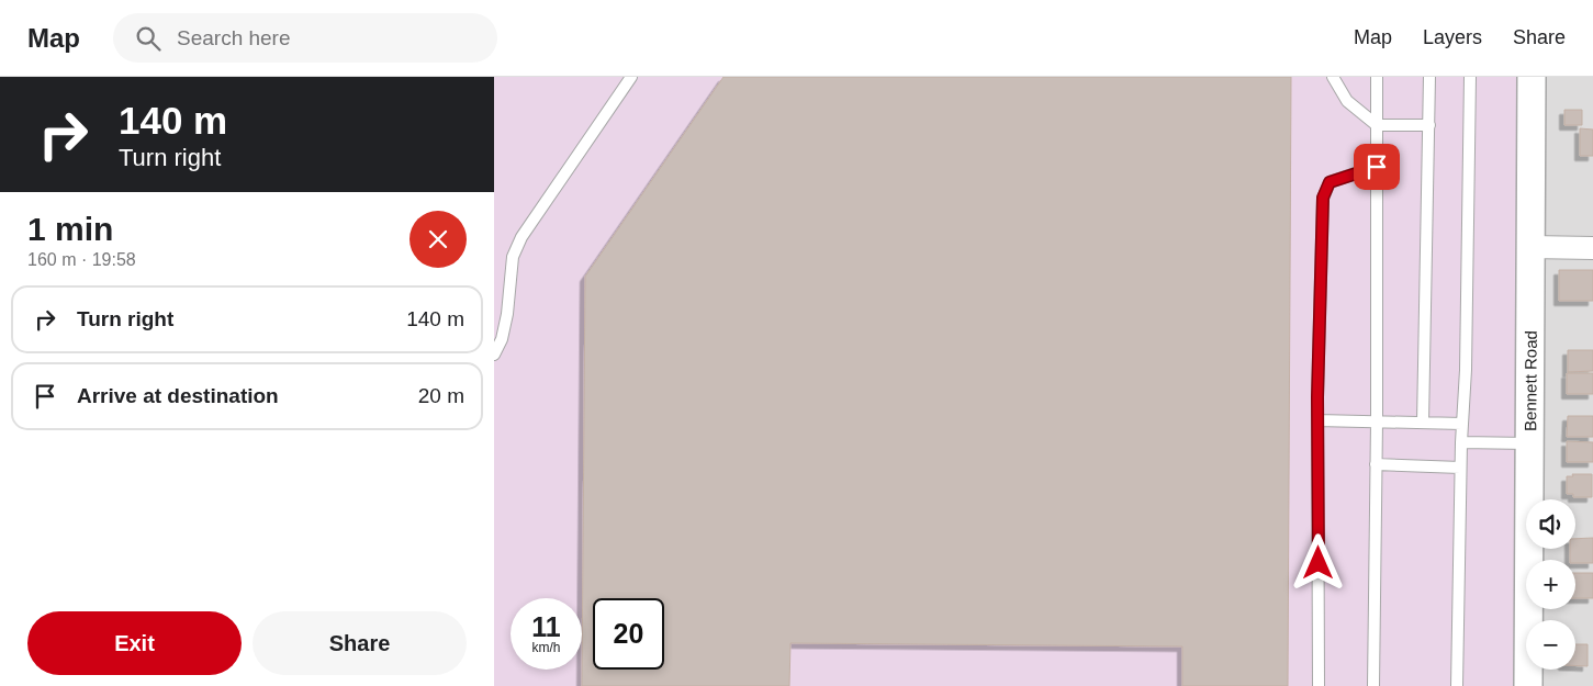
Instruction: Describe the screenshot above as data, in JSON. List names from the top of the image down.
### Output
{
  "streets": {
    "street": ["Bennett Road"]
  },
  "page": {
    "header": "Map",
    "search": "Search here",
    "nav": ["Map", "Layers", "Share"],
    "turn": ["140 m", "Turn right"],
    "heading": ["1 min", "160 m · 19:58"],
    "list": [
      {
        "name": "Turn right",
        "value": "140 m"
      },
      {
        "name": "Arrive at destination",
        "value": "20 m"
      }
    ],
    "map_buttons": ["+", "−"],
    "speed": "11 km/h",
    "limit": "20",
    "buttons": ["Exit", "Share"]
  }
}
